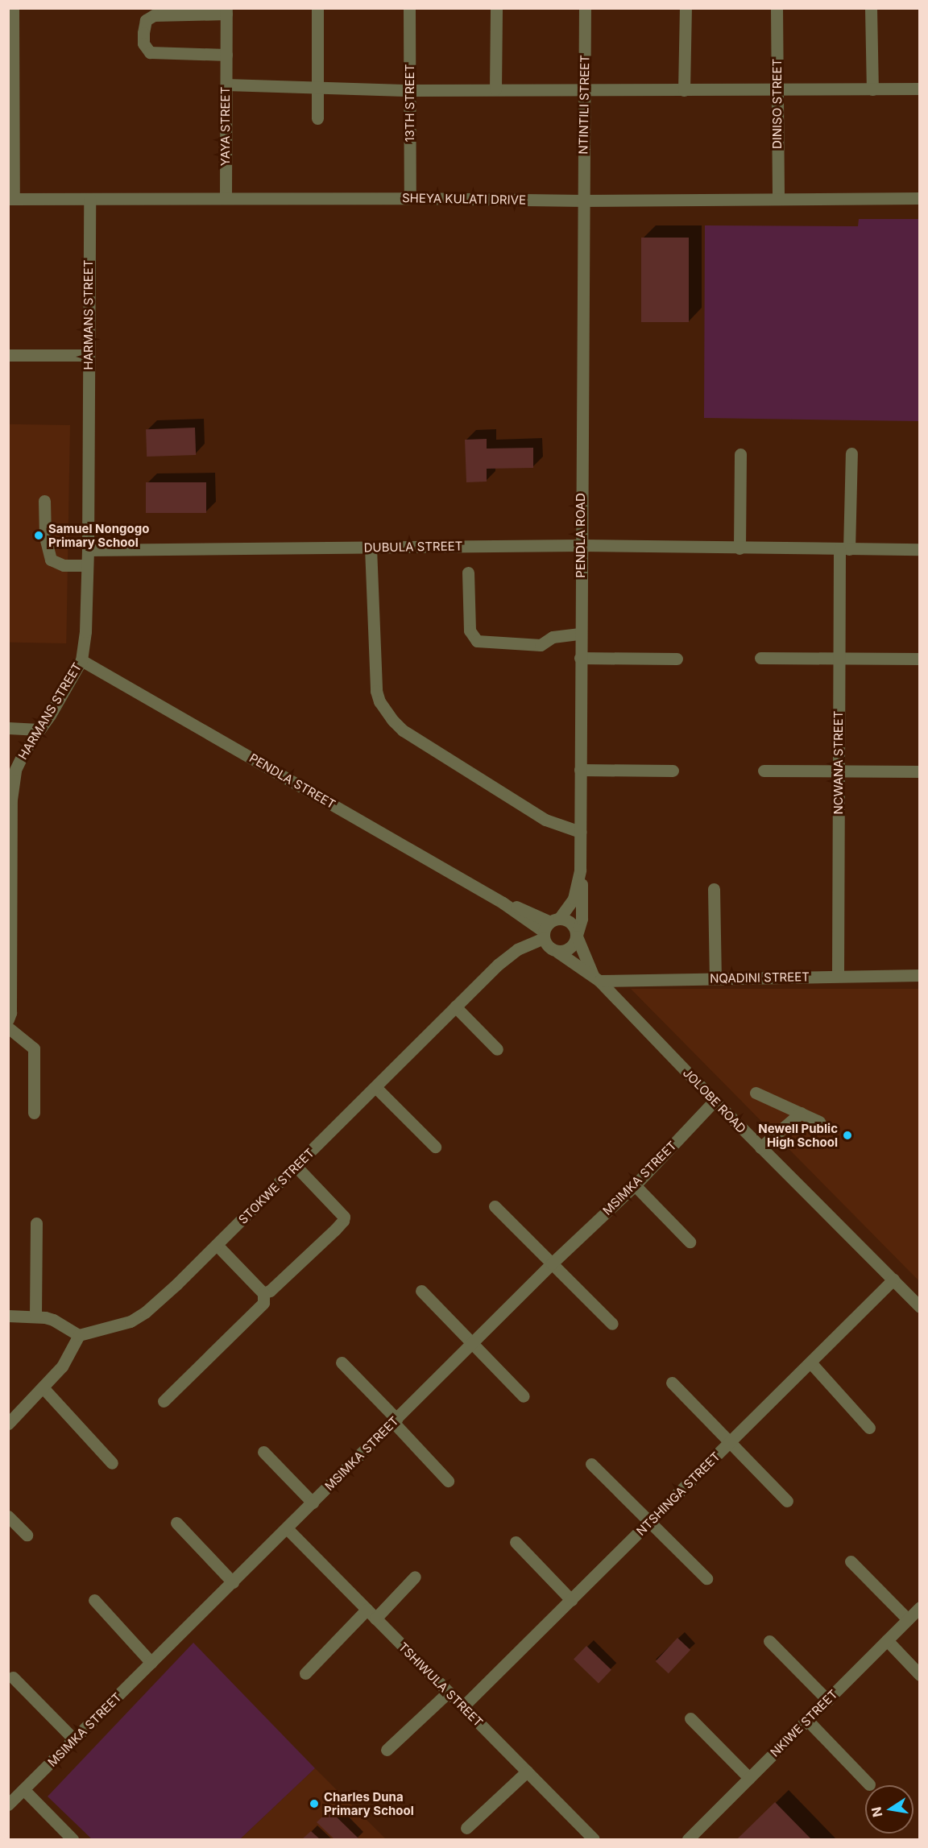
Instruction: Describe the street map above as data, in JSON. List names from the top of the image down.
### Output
{
  "streets": {
    "street": [
      "13TH STREET",
      "DINISO STREET",
      "NTINTILI STREET",
      "YAYA STREET",
      "SHEYA KULATI DRIVE",
      "HARMANS STREET",
      "PENDLA ROAD",
      "DUBULA STREET",
      "NCWANA STREET",
      "PENDLA STREET",
      "NQADINI STREET",
      "JOLOBE ROAD",
      "MSIMKA STREET",
      "STOKWE STREET",
      "NTSHINGA STREET",
      "TSHIWULA STREET",
      "NKIWE STREET"
    ]
  },
  "crossings": [
    ["13TH STREET", "SHEYA KULATI DRIVE"],
    ["DINISO STREET", "SHEYA KULATI DRIVE"],
    ["NTINTILI STREET", "SHEYA KULATI DRIVE"],
    ["NTINTILI STREET", "PENDLA ROAD"],
    ["YAYA STREET", "SHEYA KULATI DRIVE"],
    ["SHEYA KULATI DRIVE", "HARMANS STREET"],
    ["SHEYA KULATI DRIVE", "PENDLA ROAD"],
    ["HARMANS STREET", "DUBULA STREET"],
    ["HARMANS STREET", "PENDLA STREET"],
    ["PENDLA ROAD", "DUBULA STREET"],
    ["PENDLA ROAD", "PENDLA STREET"],
    ["PENDLA ROAD", "JOLOBE ROAD"],
    ["PENDLA ROAD", "STOKWE STREET"],
    ["DUBULA STREET", "NCWANA STREET"],
    ["NCWANA STREET", "NQADINI STREET"],
    ["PENDLA STREET", "JOLOBE ROAD"],
    ["PENDLA STREET", "STOKWE STREET"],
    ["NQADINI STREET", "JOLOBE ROAD"],
    ["JOLOBE ROAD", "MSIMKA STREET"],
    ["JOLOBE ROAD", "STOKWE STREET"],
    ["JOLOBE ROAD", "NTSHINGA STREET"],
    ["MSIMKA STREET", "TSHIWULA STREET"],
    ["NTSHINGA STREET", "TSHIWULA STREET"]
  ],
  "places": ["Samuel Nongogo Primary School", "Newell Public High School", "Charles Duna Primary School"],
  "north": "left"
}
